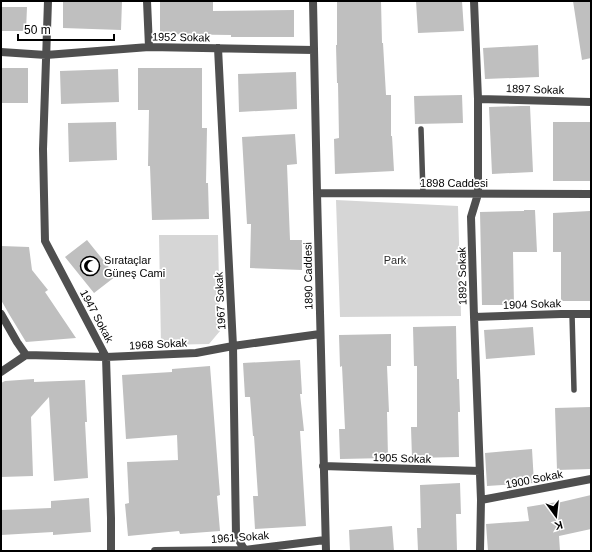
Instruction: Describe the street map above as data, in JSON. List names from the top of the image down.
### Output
{
  "streets": {
    "street": [
      "1952 Sokak",
      "1897 Sokak",
      "1898 Caddesi",
      "1890 Caddesi",
      "1892 Sokak",
      "1967 Sokak",
      "1904 Sokak",
      "1947 Sokak",
      "1968 Sokak",
      "1905 Sokak",
      "1900 Sokak",
      "1961 Sokak"
    ]
  },
  "crossings": [
    ["1952 Sokak", "1890 Caddesi"],
    ["1952 Sokak", "1967 Sokak"],
    ["1952 Sokak", "1947 Sokak"],
    ["1897 Sokak", "1892 Sokak"],
    ["1898 Caddesi", "1890 Caddesi"],
    ["1898 Caddesi", "1892 Sokak"],
    ["1890 Caddesi", "1968 Sokak"],
    ["1890 Caddesi", "1905 Sokak"],
    ["1890 Caddesi", "1961 Sokak"],
    ["1892 Sokak", "1904 Sokak"],
    ["1892 Sokak", "1905 Sokak"],
    ["1892 Sokak", "1900 Sokak"],
    ["1967 Sokak", "1968 Sokak"],
    ["1967 Sokak", "1961 Sokak"],
    ["1947 Sokak", "1968 Sokak"]
  ],
  "parks": ["Park"],
  "places": {
    "mosque": ["Sırataçlar Güneş Cami"]
  },
  "scale_bar": "50 m",
  "north": "bottom"
}
